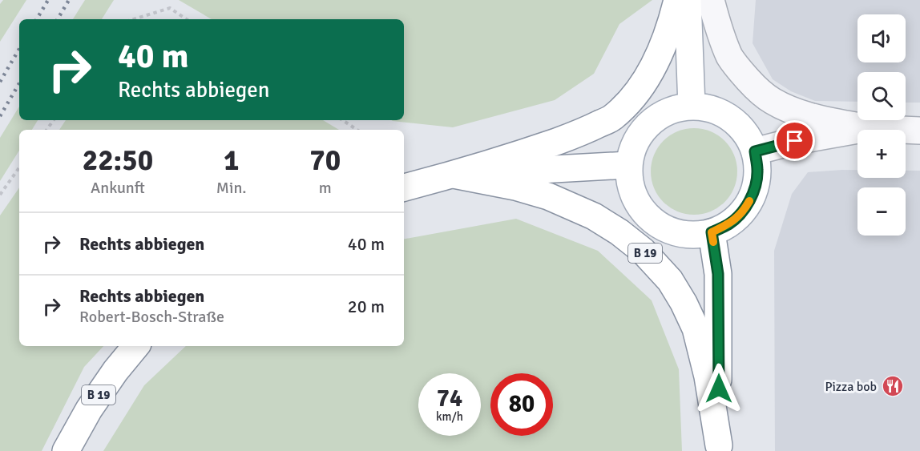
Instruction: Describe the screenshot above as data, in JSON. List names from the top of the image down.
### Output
{
  "streets": {
    "main road": ["B 19"]
  },
  "places": {
    "restaurant": ["Pizza bob"]
  },
  "page": {
    "map_buttons": ["+", "−"],
    "turn": ["40 m", "Rechts abbiegen"],
    "eta": [
      "22:50",
      "Ankunft",
      "1",
      "Min.",
      "70",
      "m"
    ],
    "list": [
      {
        "name": "Rechts abbiegen",
        "value": "40 m"
      },
      {
        "name": "Rechts abbiegen",
        "note": "Robert-Bosch-Straße",
        "value": "20 m"
      }
    ],
    "speed": "74 km/h",
    "limit": "80"
  }
}
